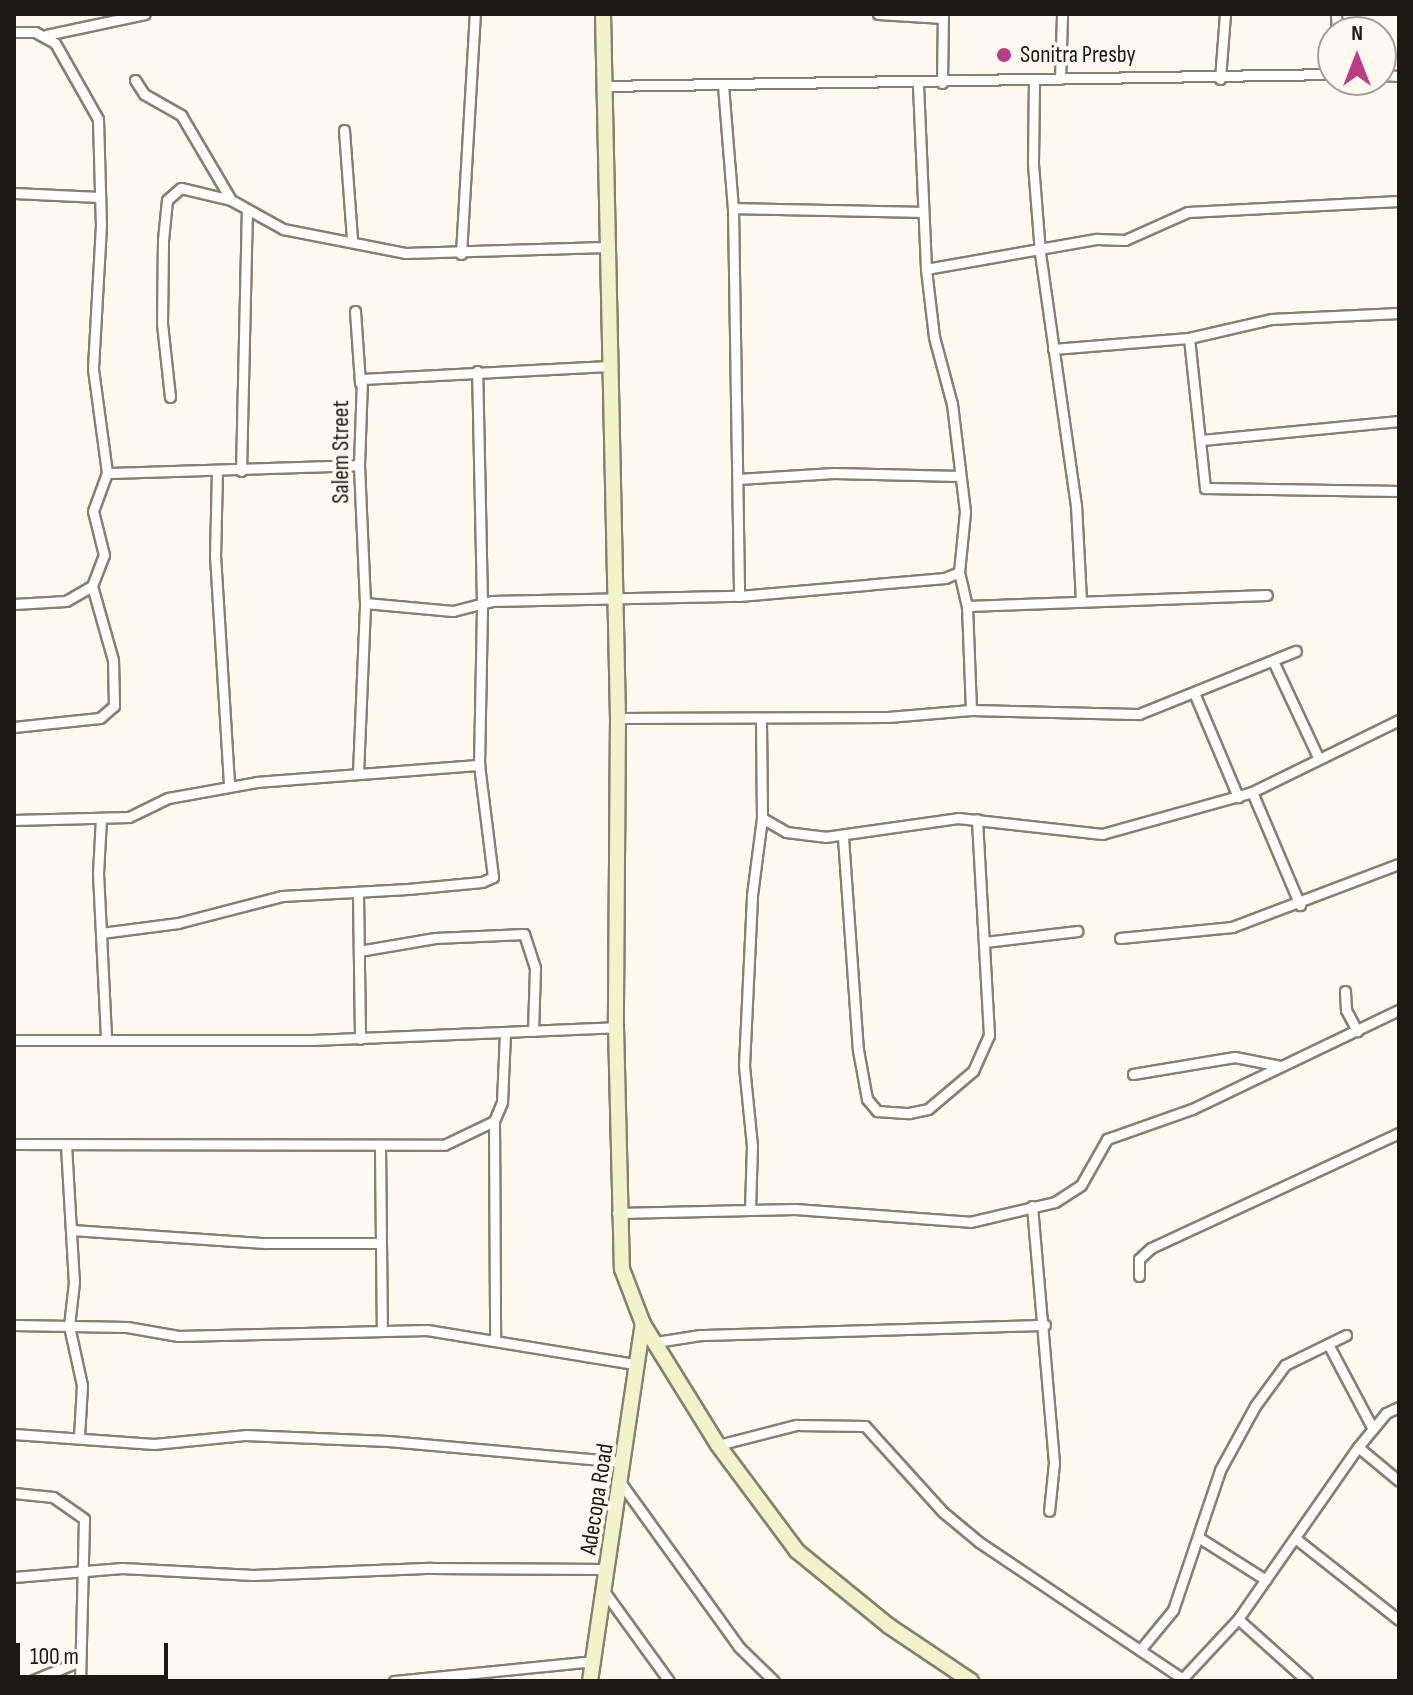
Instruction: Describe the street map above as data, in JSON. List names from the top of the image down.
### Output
{
  "streets": {
    "street": ["Salem Street", "Adecopa Road"]
  },
  "places": ["Sonitra Presby"],
  "scale_bar": "100 m",
  "north": "top"
}
